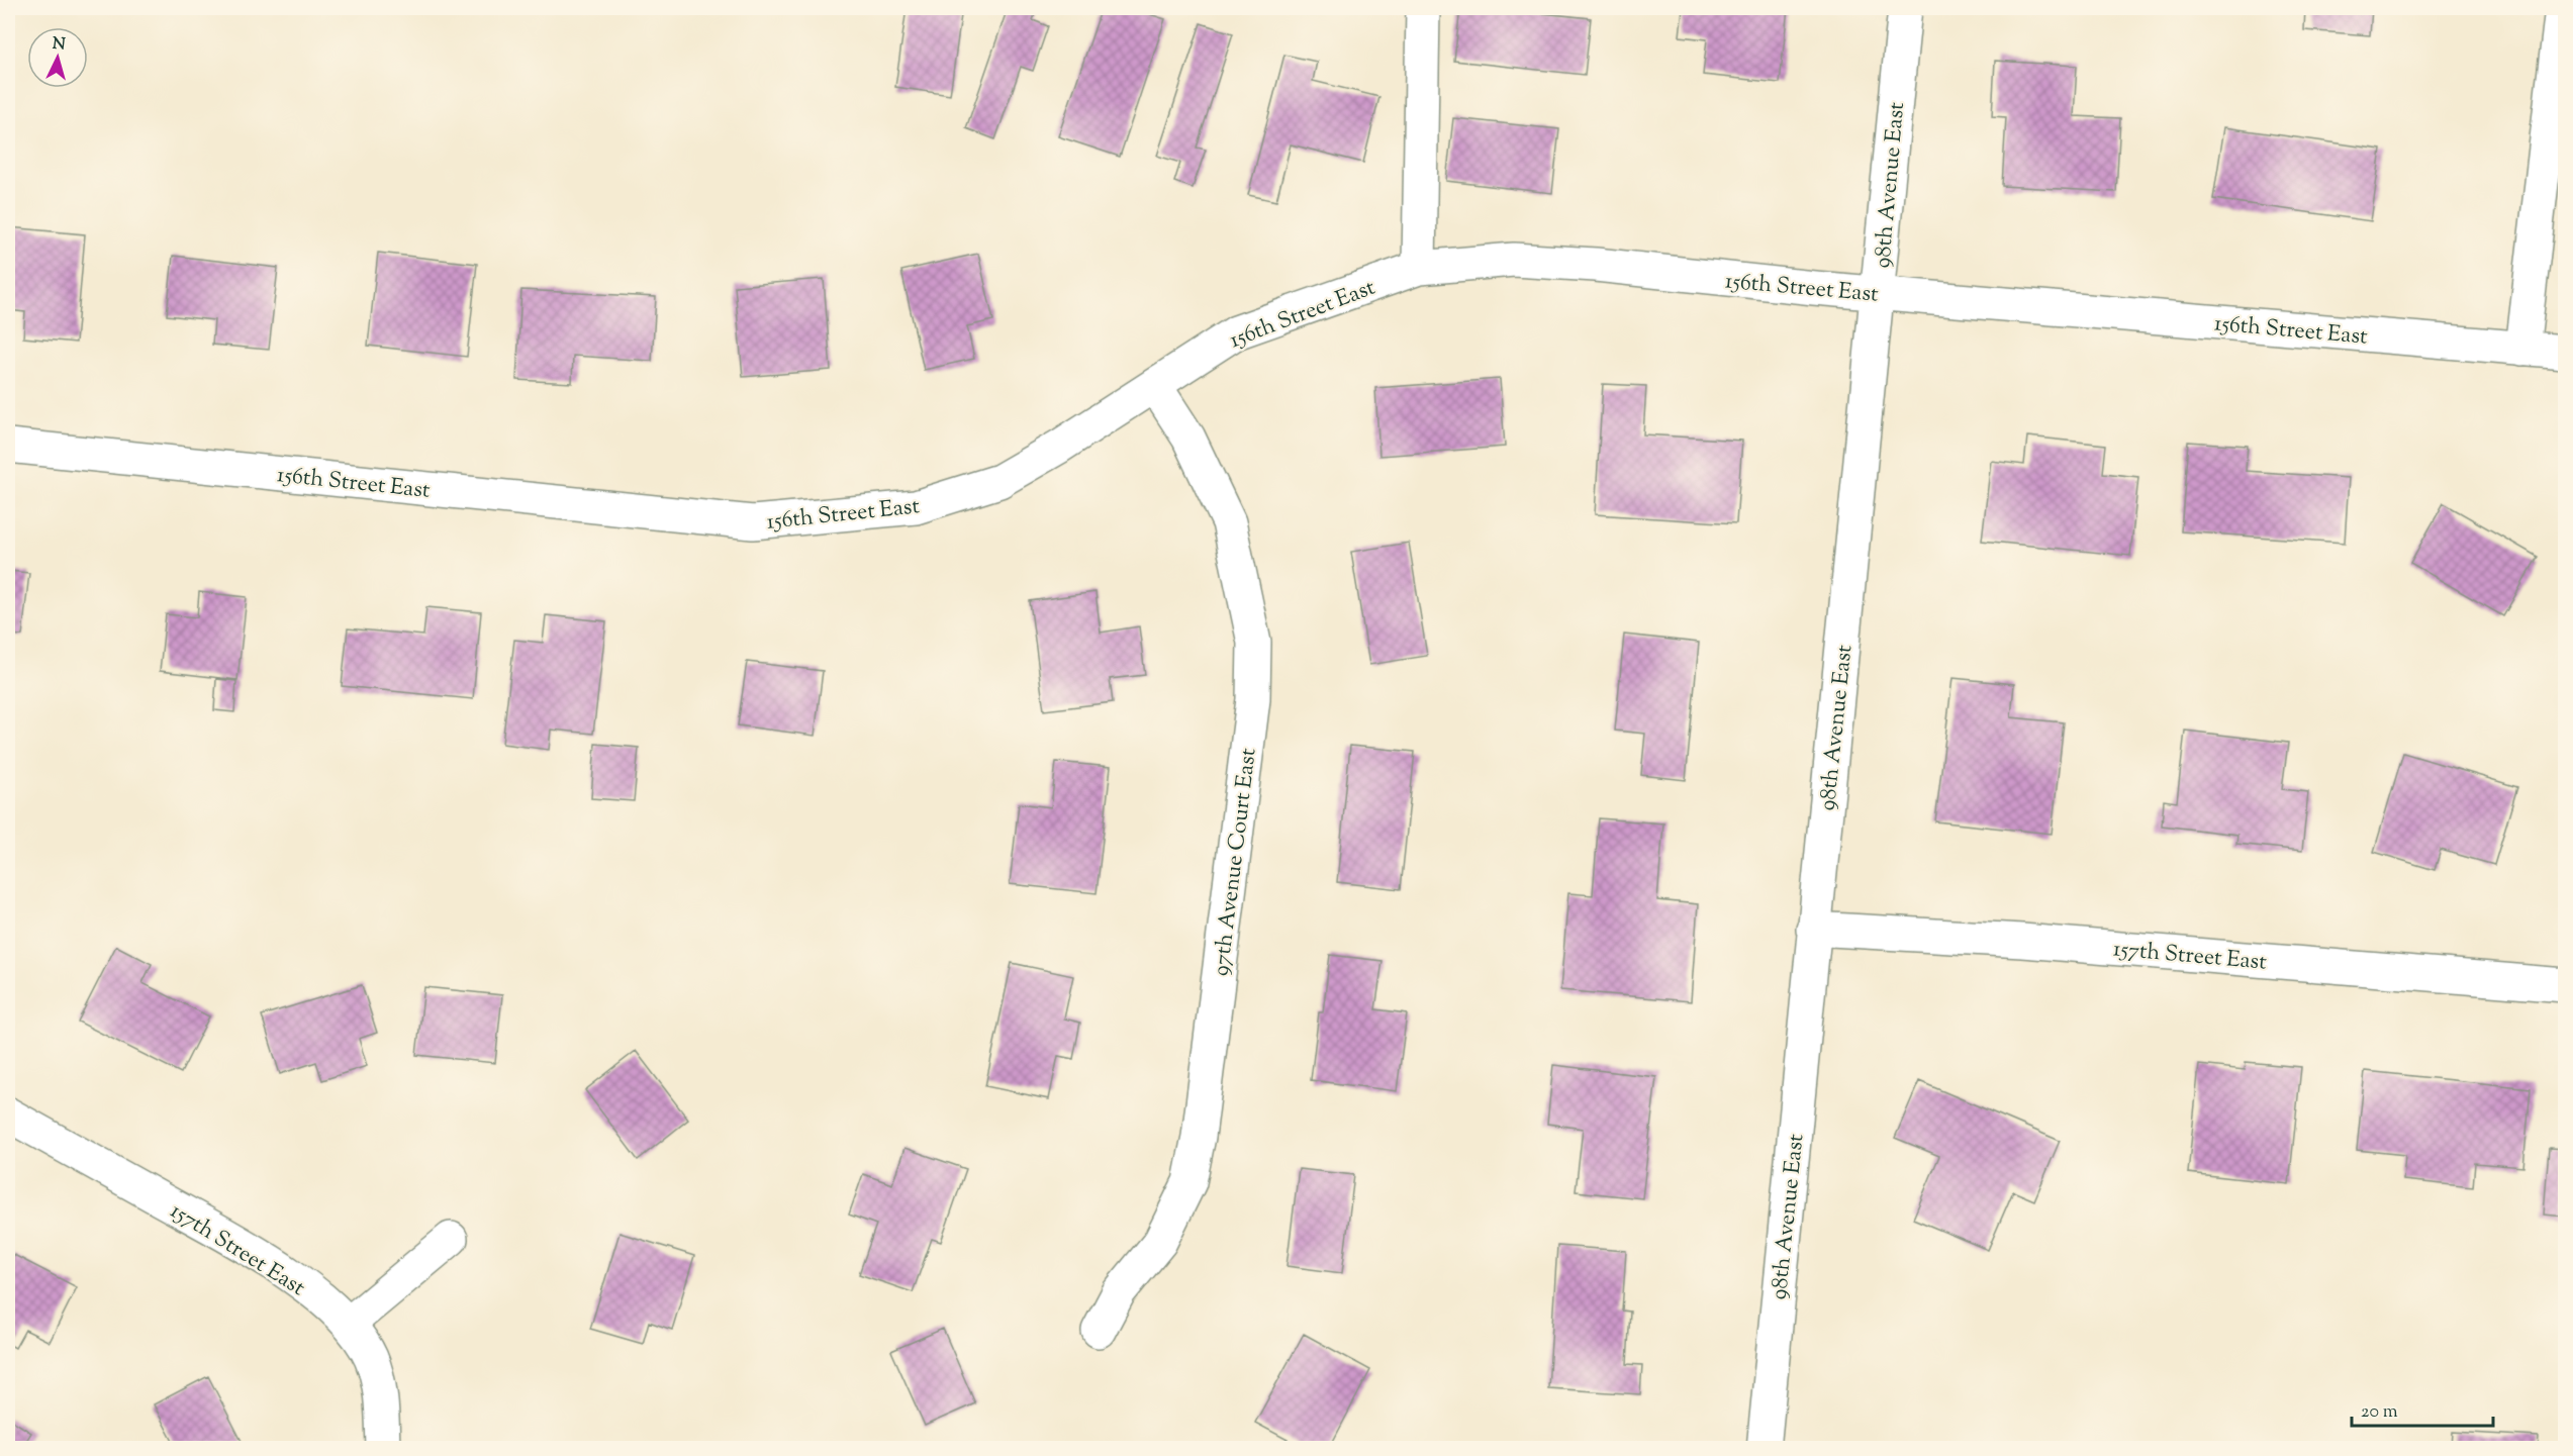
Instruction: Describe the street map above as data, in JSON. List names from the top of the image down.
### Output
{
  "streets": {
    "street": [
      "98th Avenue East",
      "156th Street East",
      "97th Avenue Court East",
      "157th Street East"
    ]
  },
  "crossings": [
    ["98th Avenue East", "156th Street East"],
    ["98th Avenue East", "157th Street East"],
    ["156th Street East", "97th Avenue Court East"]
  ],
  "scale_bar": "20 m",
  "north": "top"
}
